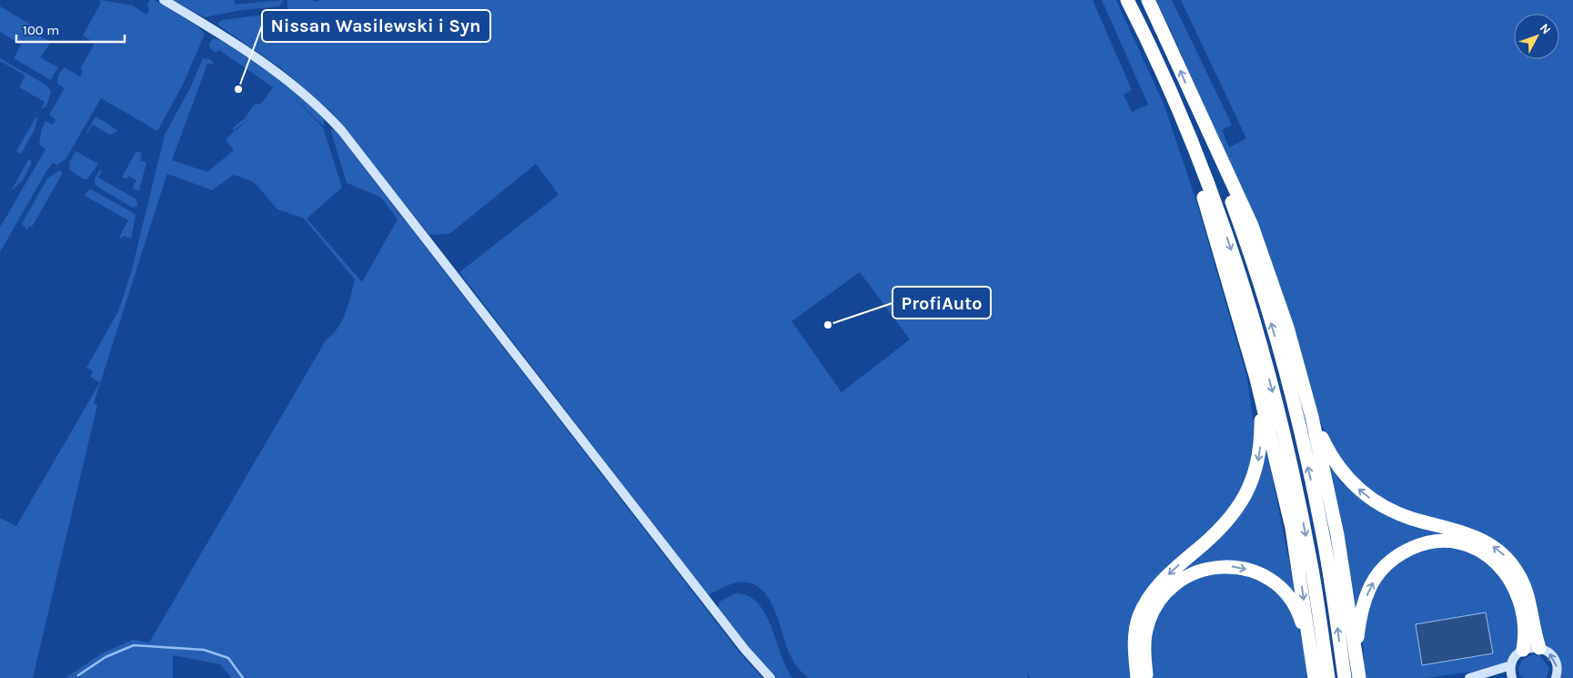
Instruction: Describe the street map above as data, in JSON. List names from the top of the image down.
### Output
{
  "places": ["Nissan Wasilewski i Syn", "ProfiAuto"],
  "scale_bar": "100 m",
  "north": "top right"
}
